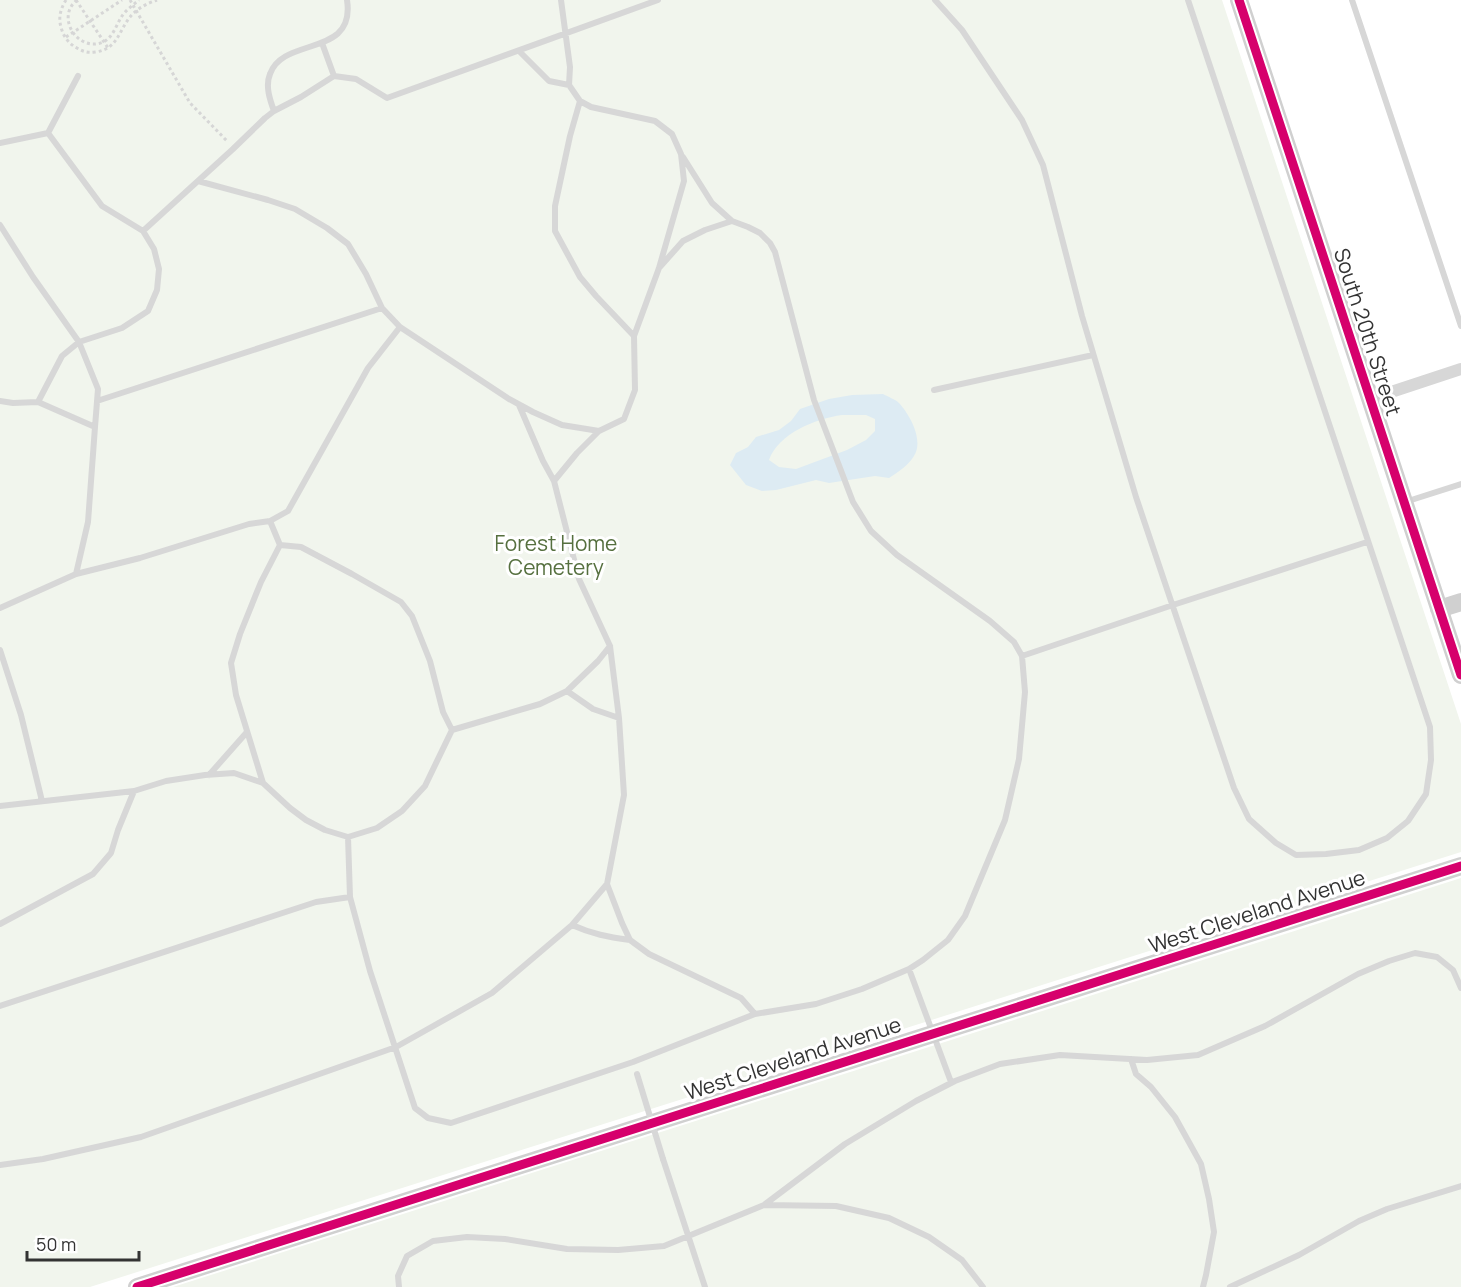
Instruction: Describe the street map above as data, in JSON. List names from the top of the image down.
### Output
{
  "streets": {
    "street": ["South 20th Street", "West Cleveland Avenue"]
  },
  "parks": ["Forest Home Cemetery"],
  "scale_bar": "50 m"
}
